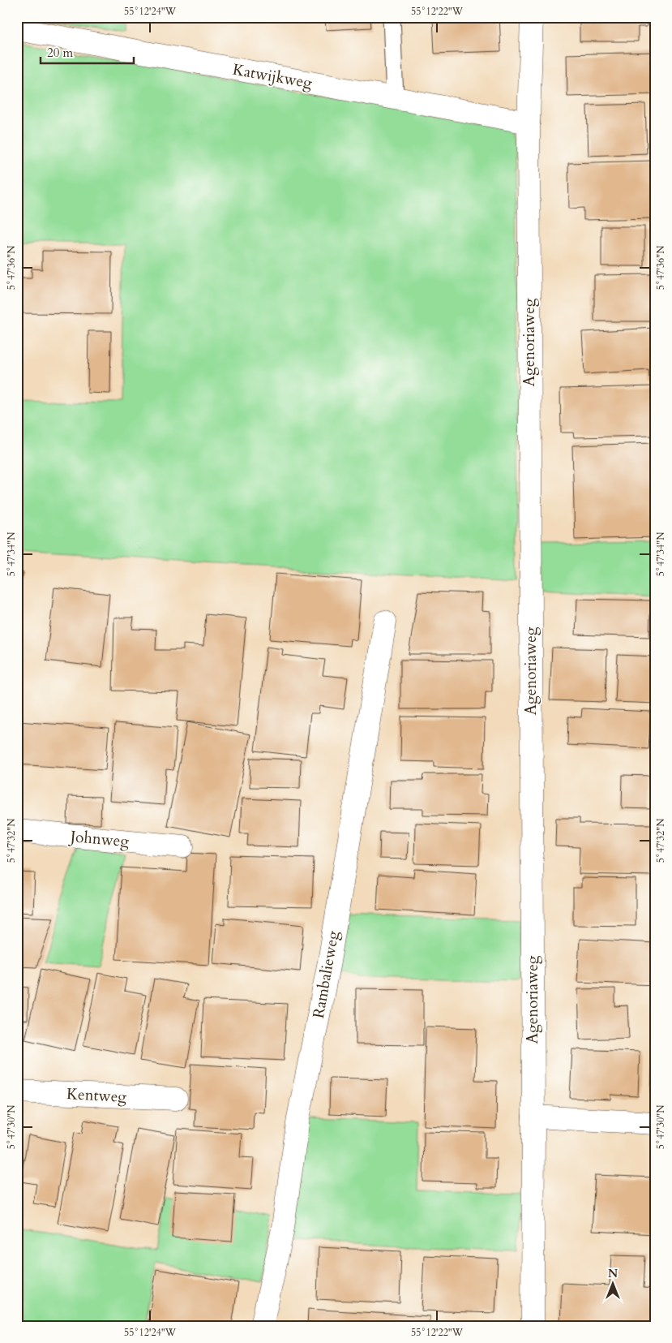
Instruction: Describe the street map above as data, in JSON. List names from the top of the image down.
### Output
{
  "streets": {
    "street": [
      "Katwijkweg",
      "Agenoriaweg",
      "Johnweg",
      "Rambalieweg",
      "Kentweg"
    ]
  },
  "crossings": [
    ["Katwijkweg", "Agenoriaweg"]
  ],
  "scale_bar": "20 m",
  "north": "top",
  "coordinates": [
    "55°12'24\"W",
    "55°12'22\"W",
    "5°47'36\"N",
    "5°47'34\"N",
    "5°47'32\"N",
    "5°47'30\"N"
  ]
}
